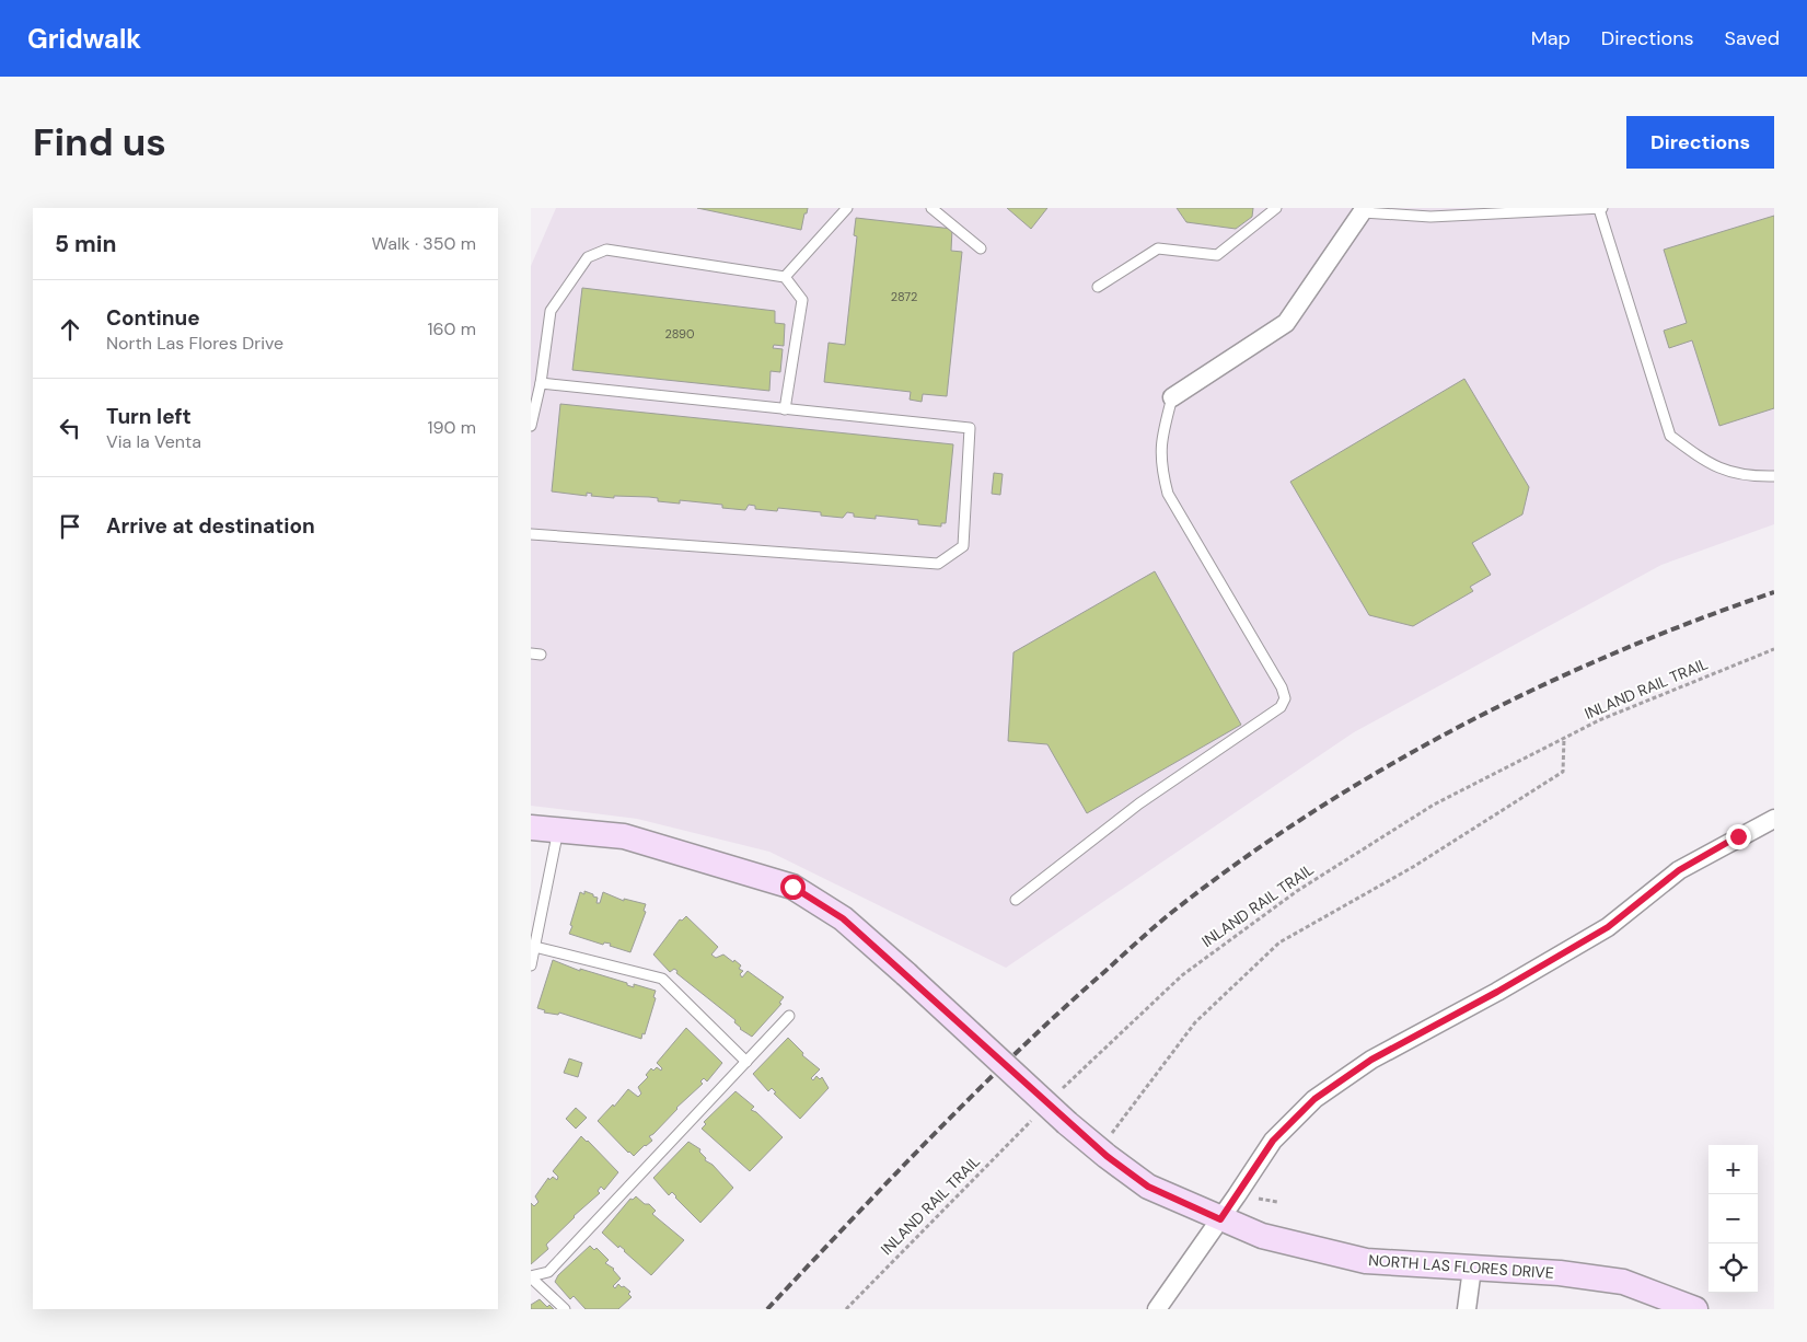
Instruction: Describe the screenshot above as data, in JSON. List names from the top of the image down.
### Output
{
  "streets": {
    "street": ["NORTH LAS FLORES DRIVE"],
    "path": ["INLAND RAIL TRAIL"]
  },
  "house_numbers": ["2872", "2890"],
  "page": {
    "header": "Gridwalk",
    "nav": ["Map", "Directions", "Saved"],
    "buttons": "Directions",
    "title": "Find us",
    "heading": ["5 min", "Walk · 350 m"],
    "list": [
      ["Continue", "North Las Flores Drive", "160 m"],
      ["Turn left", "Via la Venta", "190 m"],
      "Arrive at destination"
    ],
    "map_buttons": ["+", "−"]
  }
}
